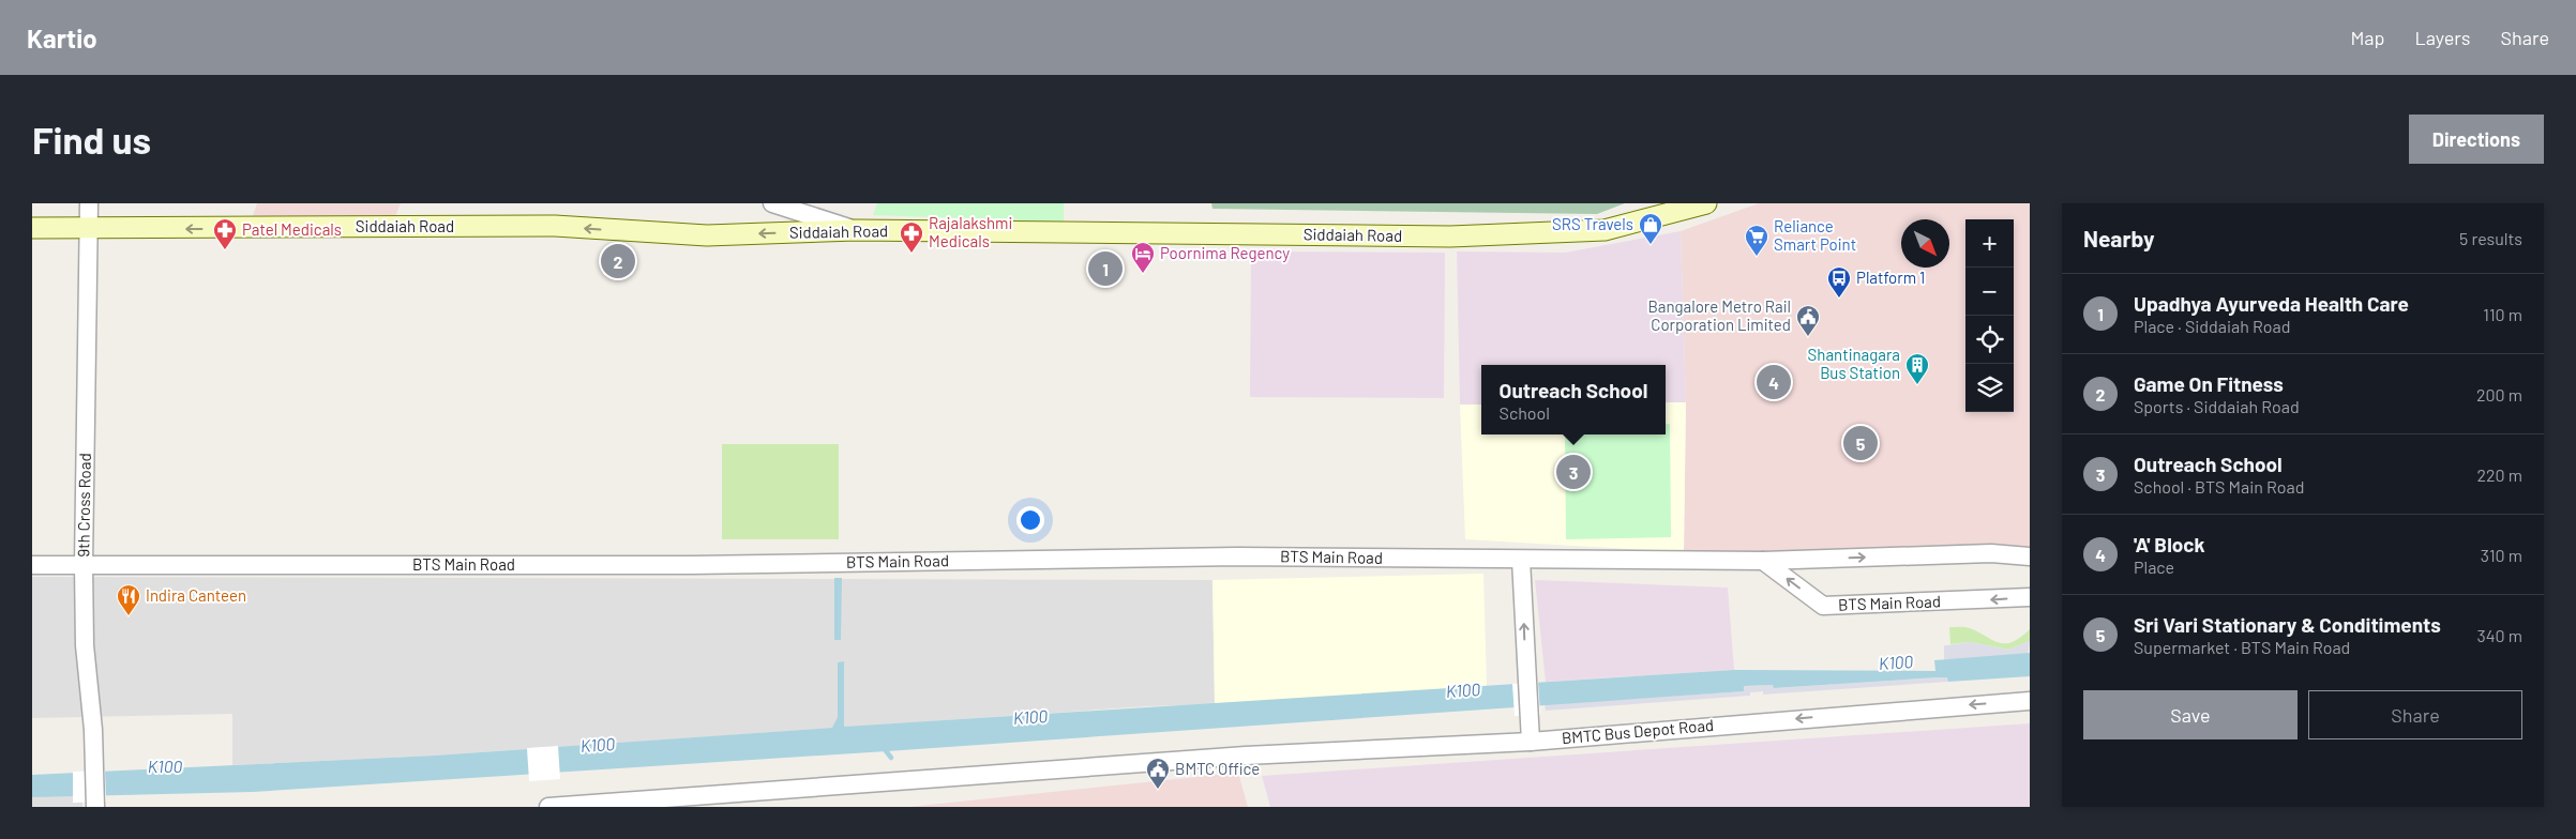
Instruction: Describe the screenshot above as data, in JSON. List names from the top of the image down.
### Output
{
  "streets": {
    "main road": ["Siddaiah Road"],
    "street": ["9th Cross Road", "BTS Main Road", "BMTC Bus Depot Road"]
  },
  "crossings": [
    ["Siddaiah Road", "9th Cross Road"],
    ["9th Cross Road", "BTS Main Road"]
  ],
  "one_way": ["Siddaiah Road"],
  "water": ["K100"],
  "places": {
    "shop": ["SRS Travels"],
    "pharmacy": ["Patel Medicals", "Rajalakshmi Medicals"],
    "supermarket": ["Reliance Smart Point"],
    "hotel": ["Poornima Regency"],
    "bus stop": ["Platform 1"],
    "public building": ["Bangalore Metro Rail Corporation Limited", "BMTC Office"],
    "building": ["Shantinagara Bus Station"],
    "restaurant": ["Indira Canteen"]
  },
  "north": "bottom right",
  "page": {
    "header": "Kartio",
    "nav": ["Map", "Layers", "Share"],
    "buttons": [
      "Directions",
      ["Save", "Share"]
    ],
    "title": "Find us",
    "heading": ["Nearby", "5 results"],
    "map_buttons": ["+", "−"],
    "pins": [
      "2",
      "1",
      "4",
      "5",
      "3"
    ],
    "list": [
      {
        "mark": "1",
        "name": "Upadhya Ayurveda Health Care",
        "note": "Place · Siddaiah Road",
        "value": "110 m"
      },
      {
        "mark": "2",
        "name": "Game On Fitness",
        "note": "Sports · Siddaiah Road",
        "value": "200 m"
      },
      {
        "mark": "3",
        "name": "Outreach School",
        "note": "School · BTS Main Road",
        "value": "220 m"
      },
      {
        "mark": "4",
        "name": "'A' Block",
        "note": "Place",
        "value": "310 m"
      },
      {
        "mark": "5",
        "name": "Sri Vari Stationary & Conditiments",
        "note": "Supermarket · BTS Main Road",
        "value": "340 m"
      }
    ],
    "popup": ["Outreach School", "School"]
  }
}
